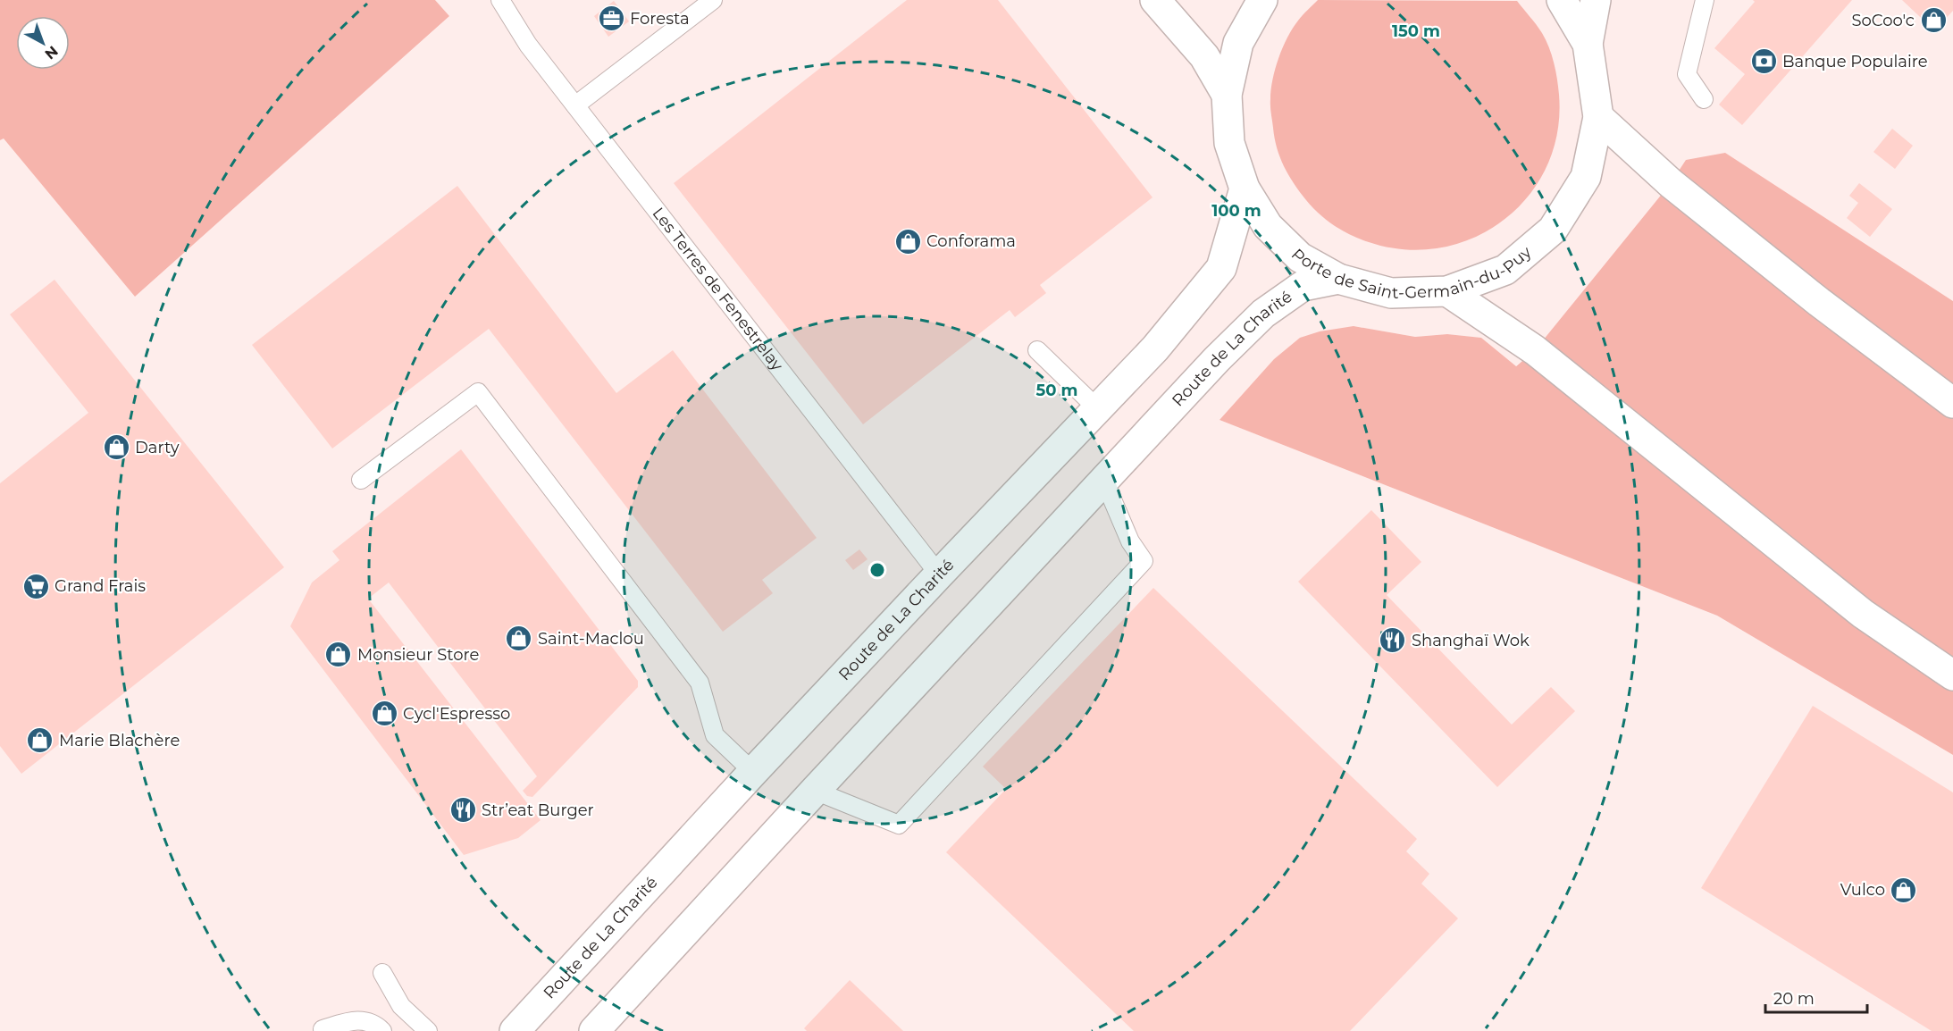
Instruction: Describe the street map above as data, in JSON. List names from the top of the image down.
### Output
{
  "streets": {
    "main road": ["Porte de Saint-Germain-du-Puy", "Route de La Charité"],
    "lane": ["Les Terres de Fenestrelay"]
  },
  "crossings": [
    ["Porte de Saint-Germain-du-Puy", "Route de La Charité"],
    ["Les Terres de Fenestrelay", "Route de La Charité"]
  ],
  "places": {
    "office": ["Foresta"],
    "shop": [
      "SoCoo'c",
      "Conforama",
      "Darty",
      "Saint-Maclou",
      "Monsieur Store",
      "Cycl'Espresso",
      "Marie Blachère",
      "Vulco"
    ],
    "bank": ["Banque Populaire"],
    "supermarket": ["Grand Frais"],
    "restaurant": ["Shanghaï Wok", "Str’eat Burger"]
  },
  "scale_bar": "20 m",
  "north": "bottom right",
  "rings": ["150 m", "100 m", "50 m"]
}
